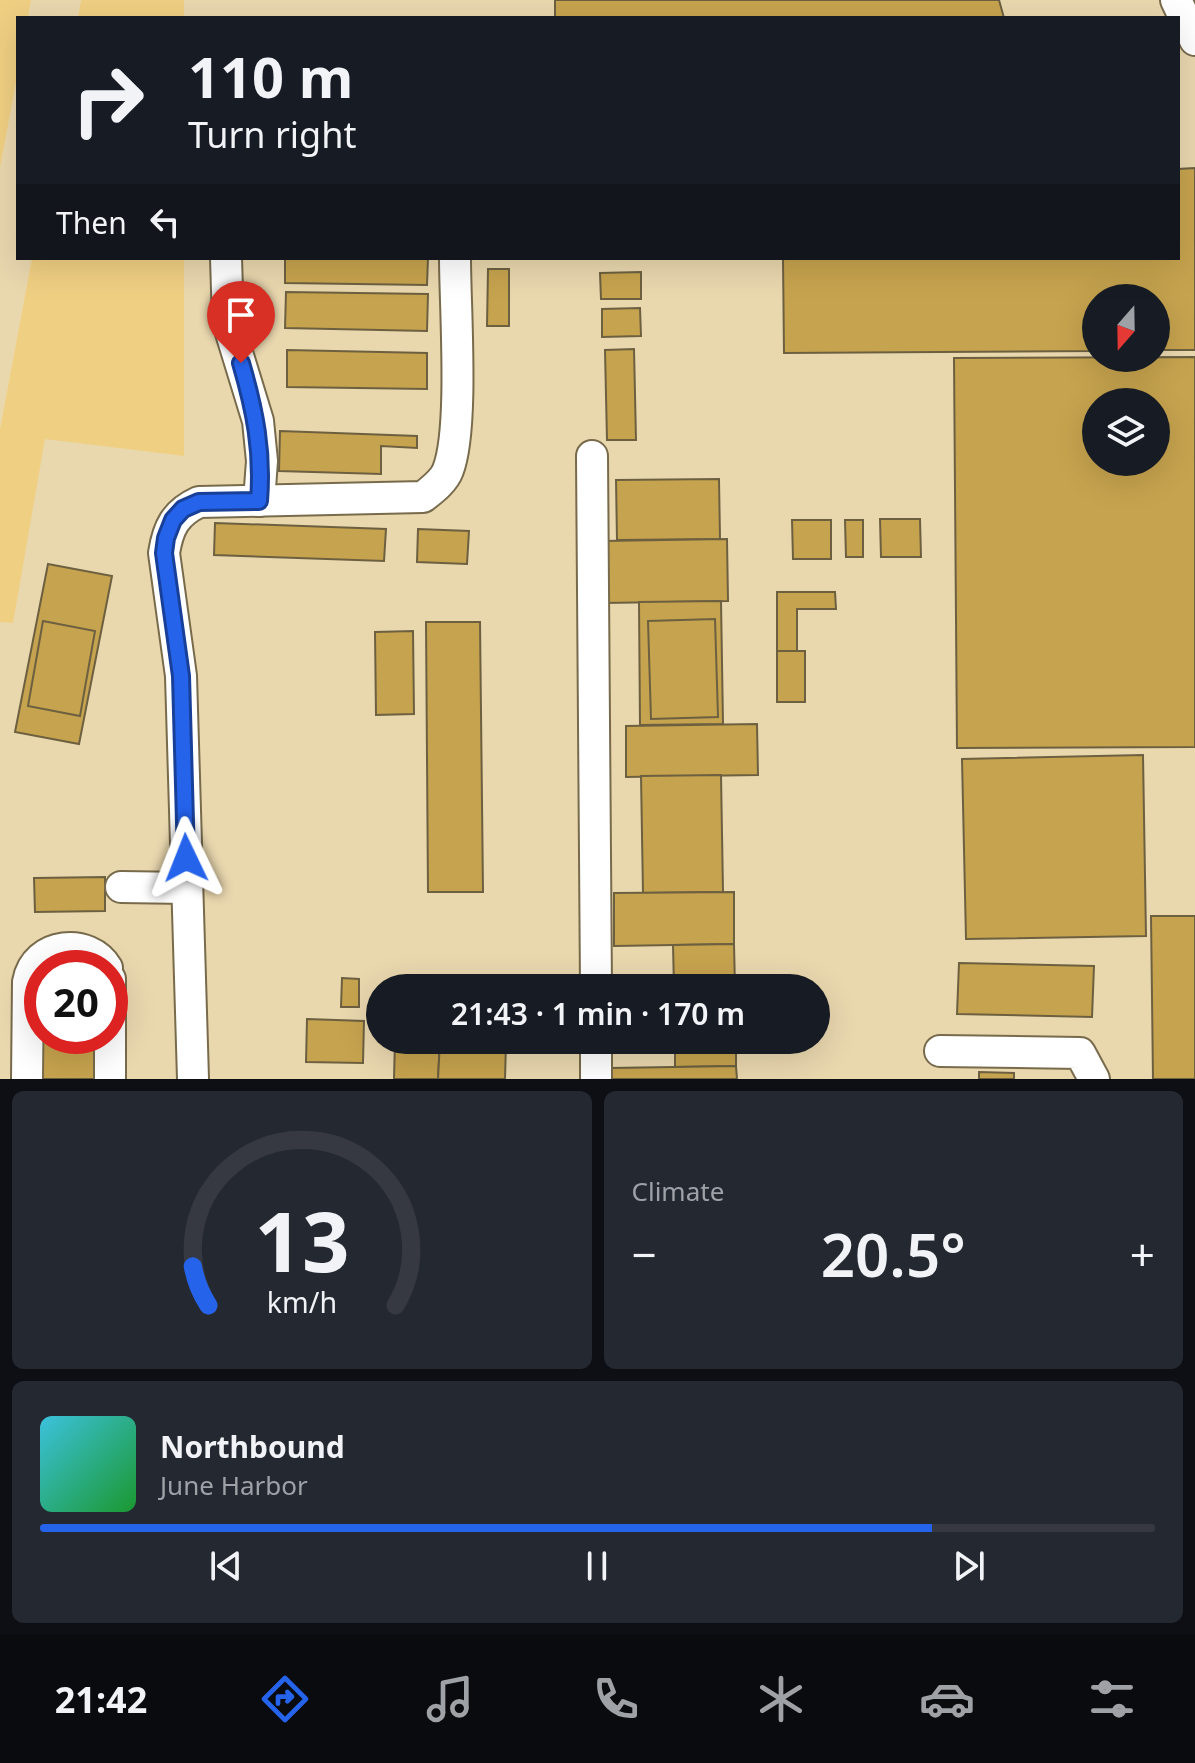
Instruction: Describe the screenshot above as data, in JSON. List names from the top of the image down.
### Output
{
  "north": "bottom",
  "page": {
    "turn": ["110 m", "Turn right"],
    "then": "Then",
    "limit": "20",
    "trip": "21:43 · 1 min · 170 m",
    "tile": "Climate",
    "heat": ["−", "20.5°", "+"],
    "song": ["Northbound", "June Harbor"],
    "tabs": "21:42",
    "gauge": ["13", "km/h"]
  }
}
